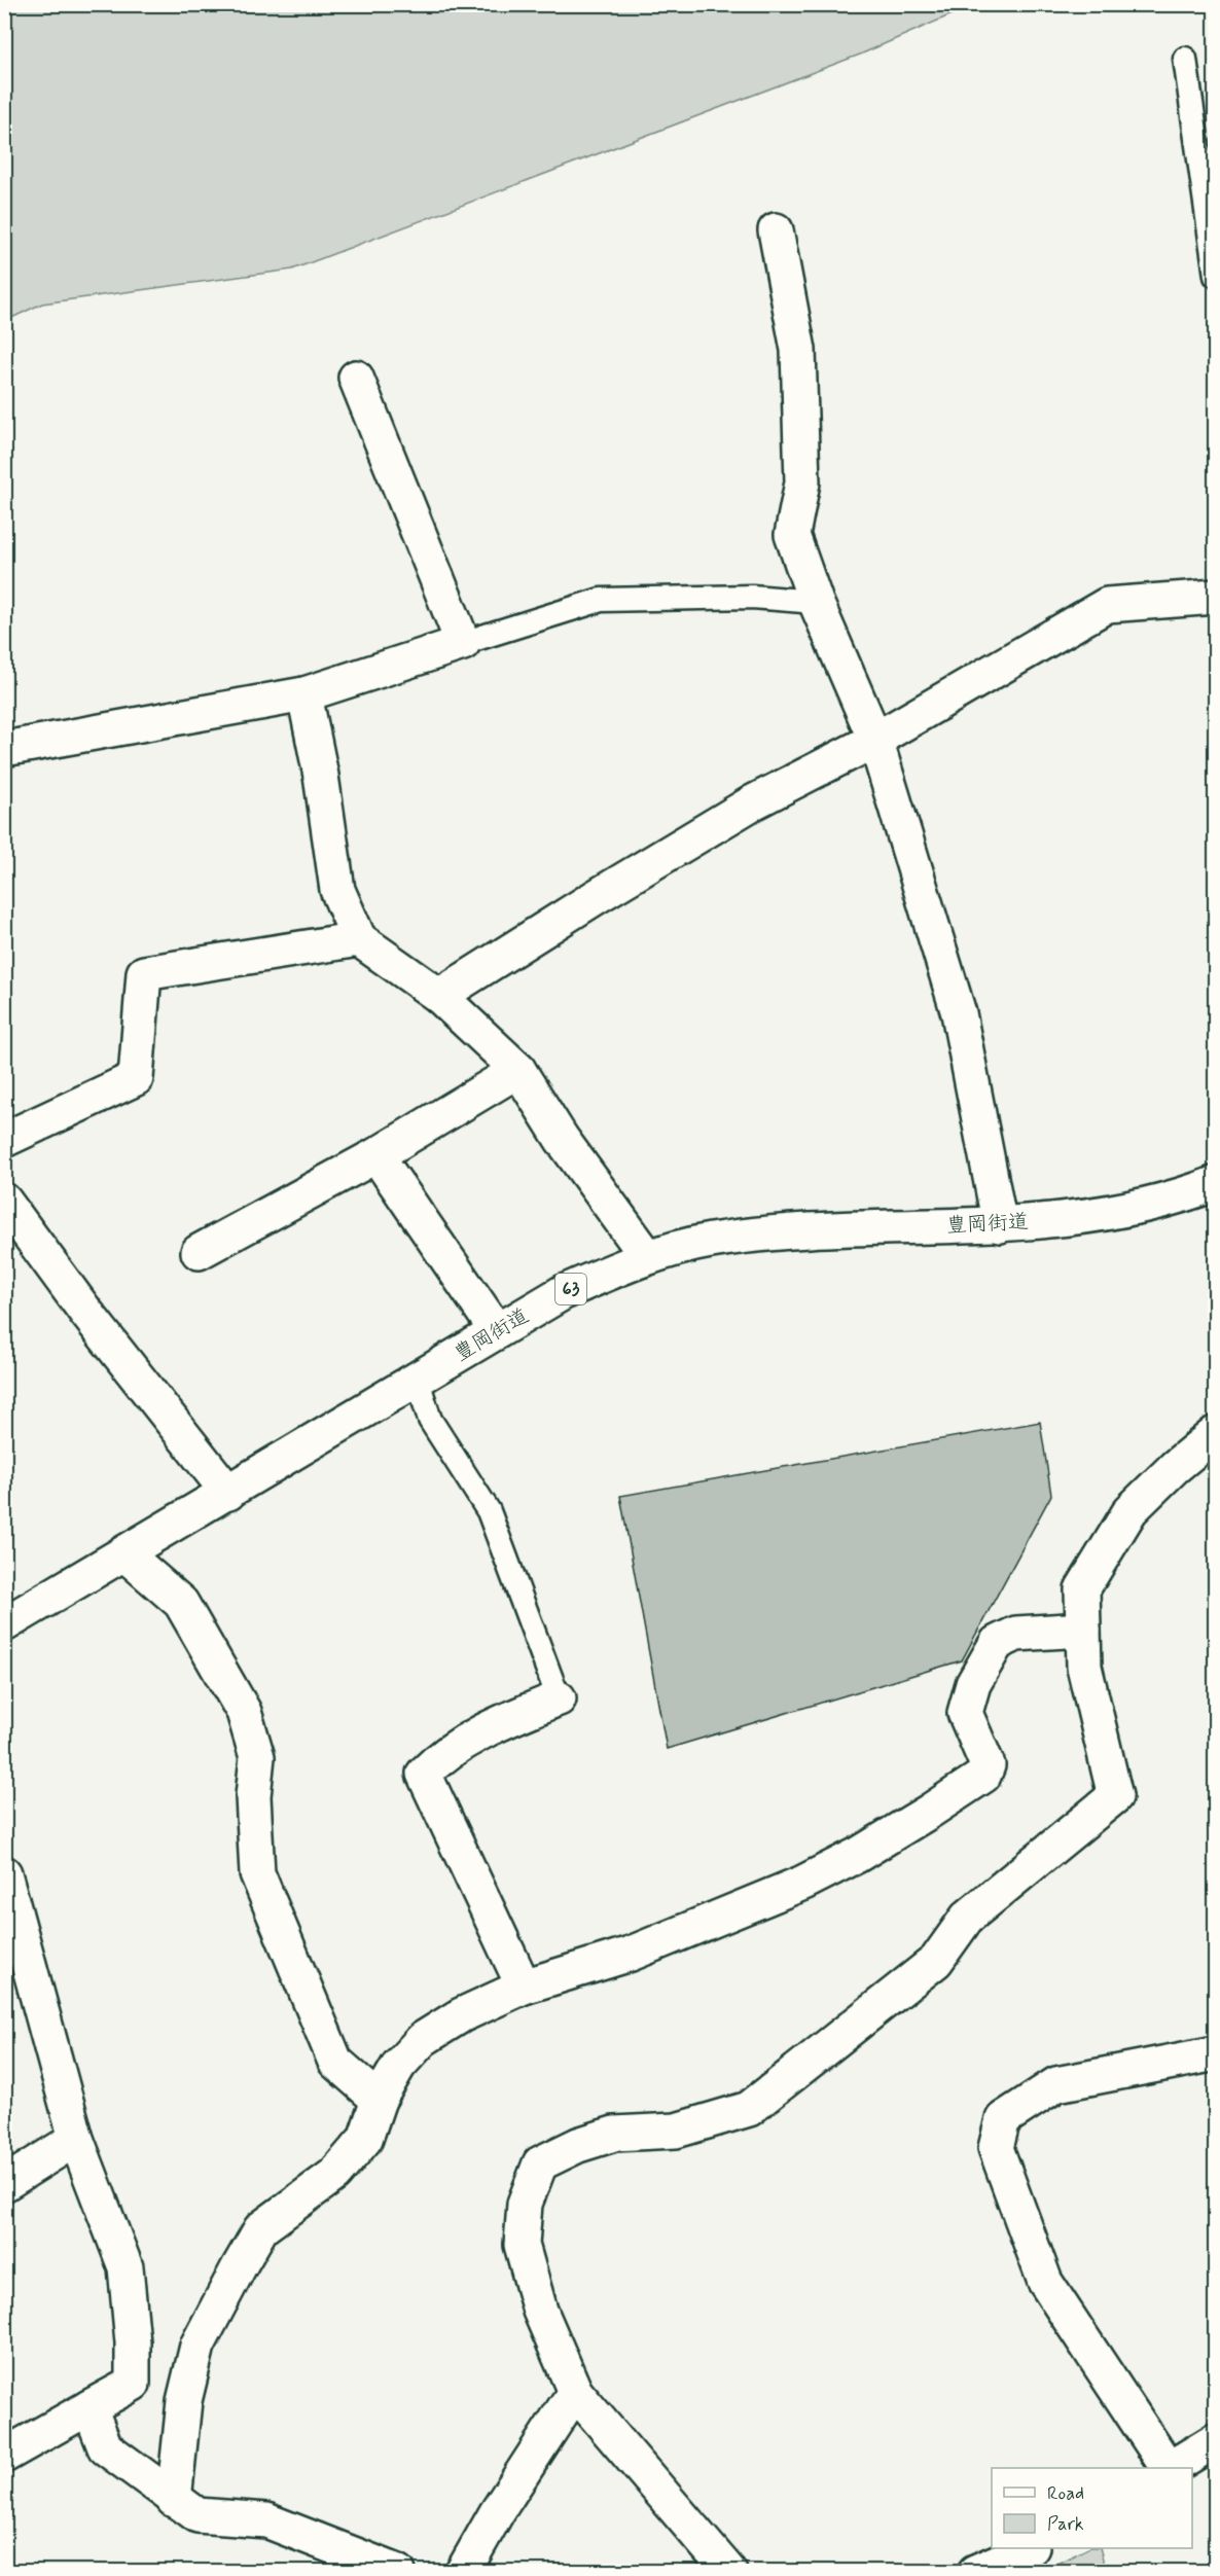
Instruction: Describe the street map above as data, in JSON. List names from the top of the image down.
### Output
{
  "streets": {
    "street": ["豊岡街道", "63"]
  },
  "legend": ["Road", "Park"]
}
